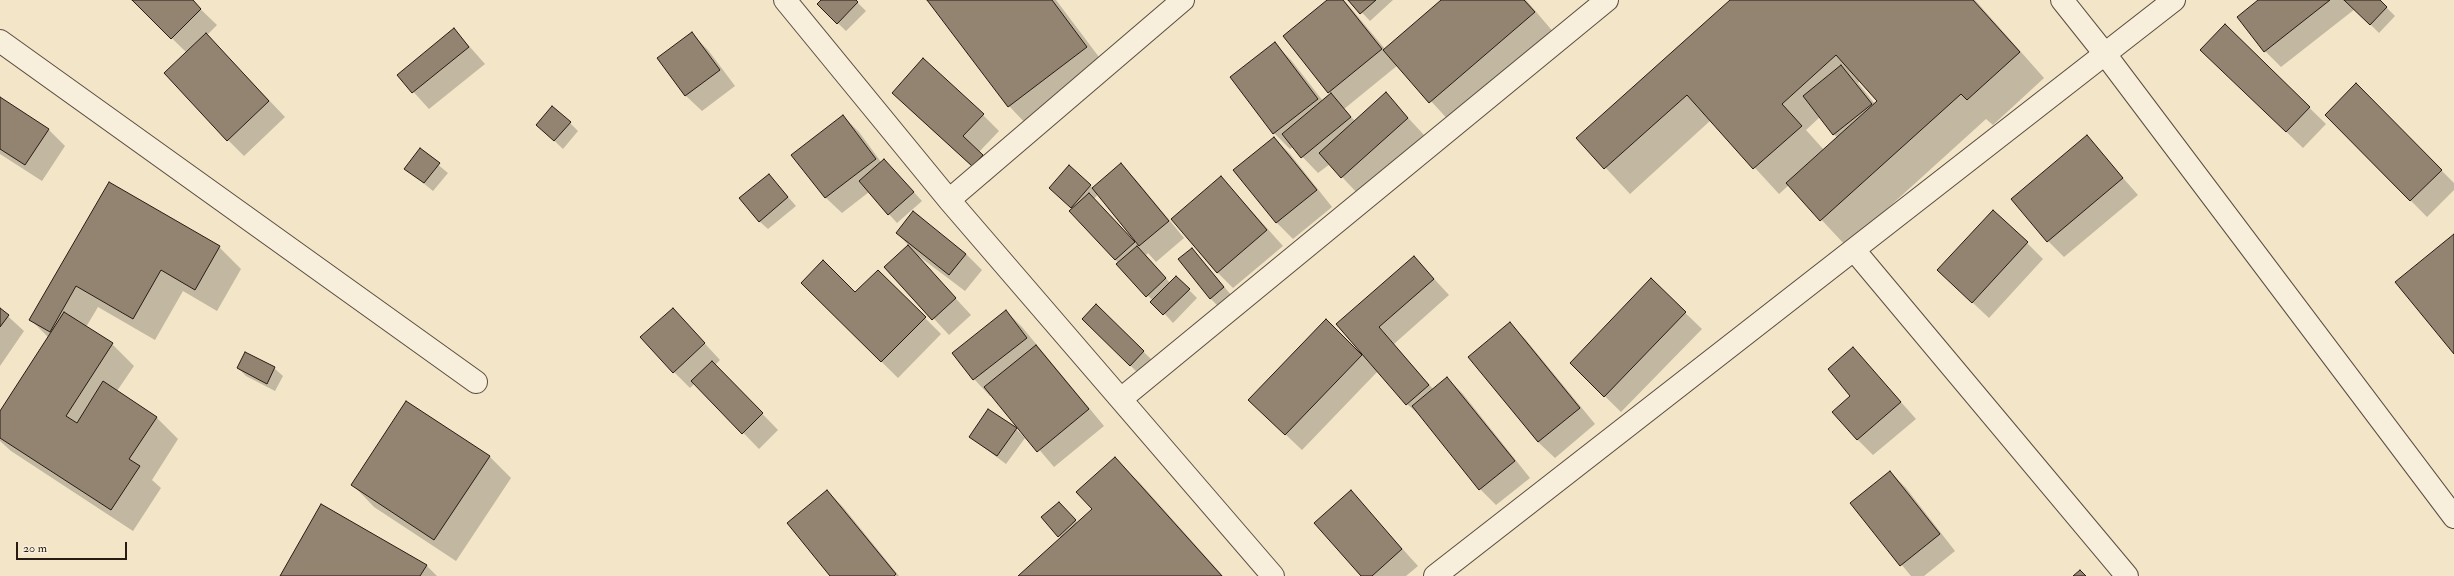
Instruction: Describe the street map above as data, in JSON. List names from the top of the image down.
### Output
{
  "scale_bar": "20 m"
}
